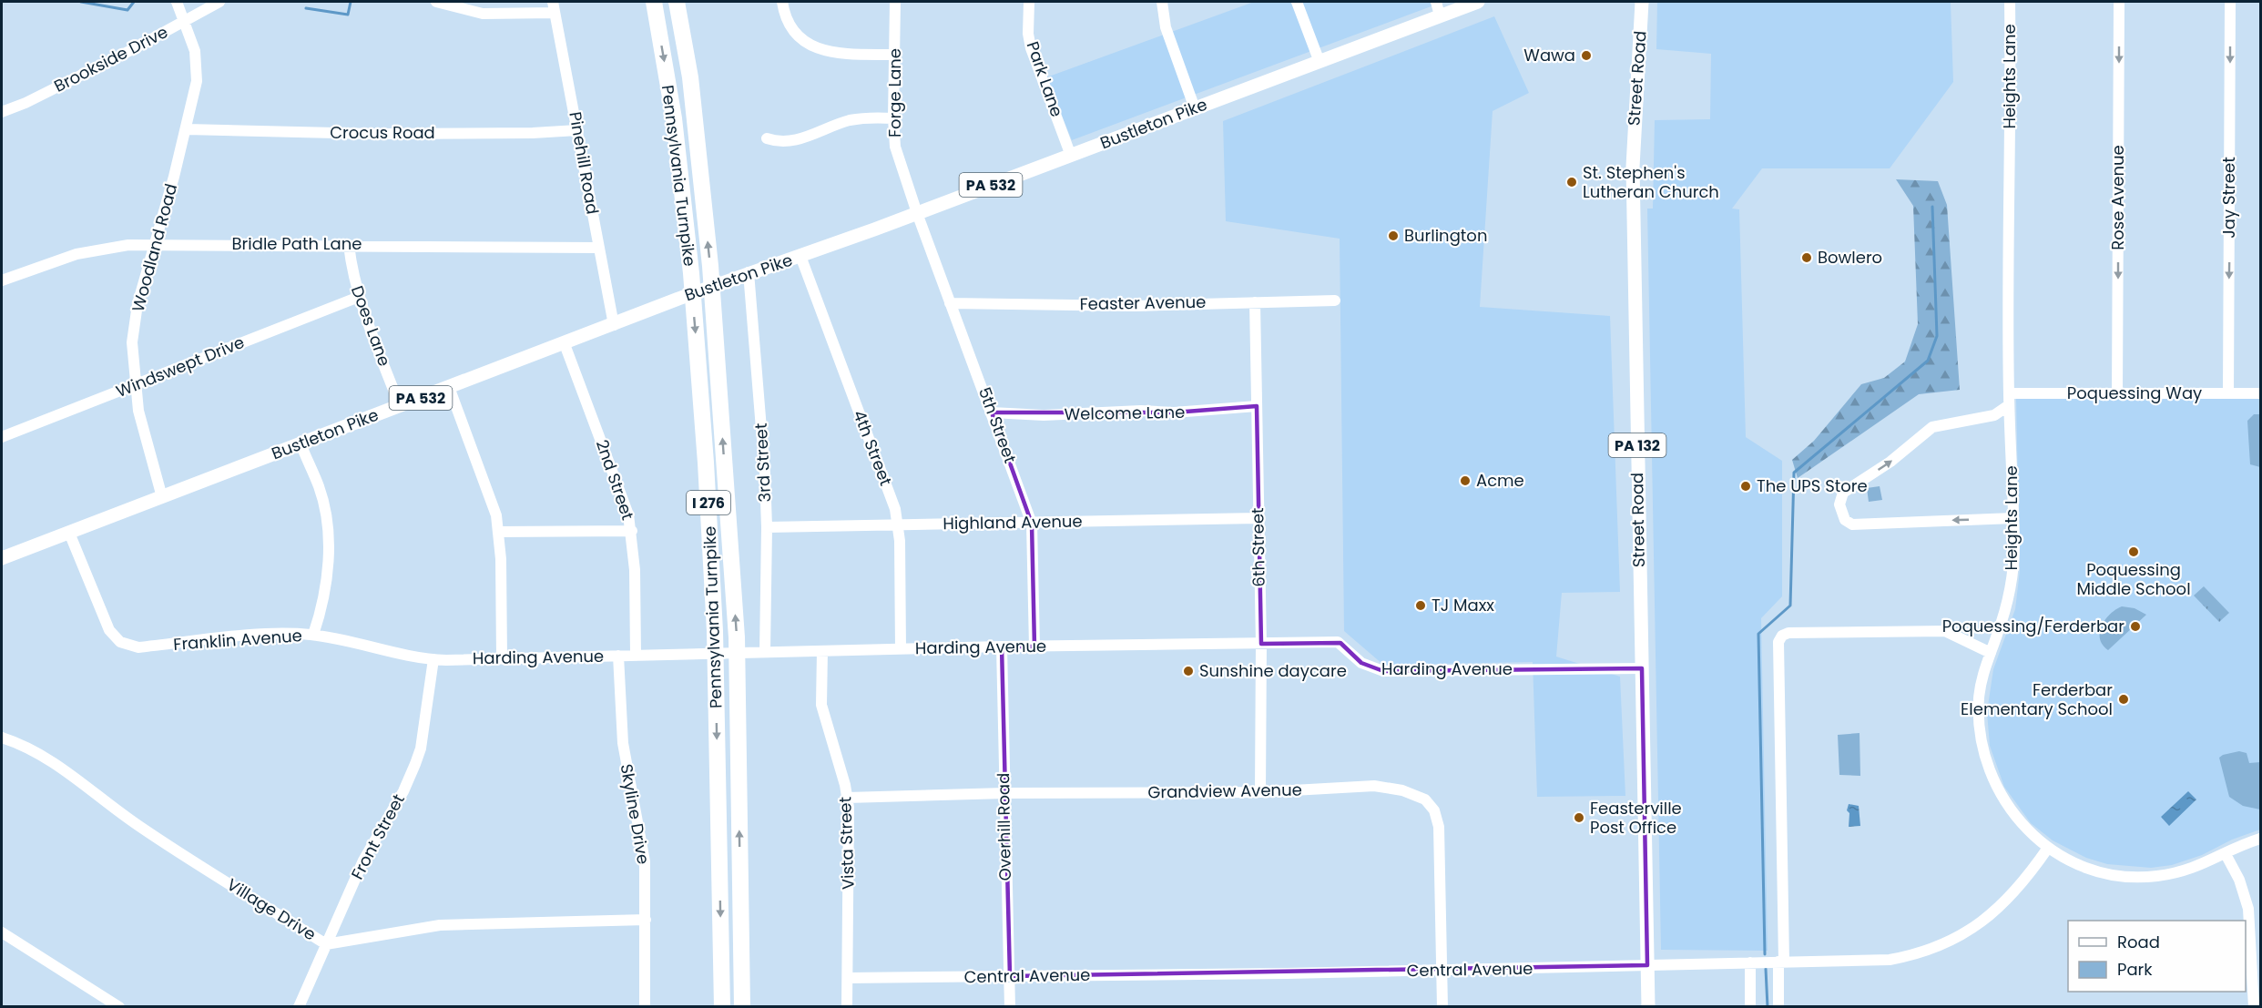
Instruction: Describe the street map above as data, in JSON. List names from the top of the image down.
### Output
{
  "streets": {
    "highway": ["Pennsylvania Turnpike", "I 276"],
    "main road": [
      "Street Road",
      "Bustleton Pike",
      "PA 532",
      "PA 132"
    ],
    "street": [
      "Brookside Drive",
      "Heights Lane",
      "Park Lane",
      "Forge Lane",
      "Crocus Road",
      "Pinehill Road",
      "Rose Avenue",
      "Jay Street",
      "Bridle Path Lane",
      "Woodland Road",
      "Feaster Avenue",
      "Does Lane",
      "Windswept Drive",
      "Poquessing Way",
      "Welcome Lane",
      "5th Street",
      "4th Street",
      "3rd Street",
      "2nd Street",
      "Highland Avenue",
      "6th Street",
      "Franklin Avenue",
      "Harding Avenue",
      "Grandview Avenue",
      "Skyline Drive",
      "Overhill Road",
      "Front Street",
      "Vista Street",
      "Village Drive",
      "Central Avenue"
    ]
  },
  "crossings": [
    ["Brookside Drive", "Woodland Road"],
    ["Heights Lane", "Poquessing Way"],
    ["Heights Lane", "Central Avenue"],
    ["Street Road", "Harding Avenue"],
    ["Street Road", "Central Avenue"],
    ["Park Lane", "Bustleton Pike"],
    ["Forge Lane", "Bustleton Pike"],
    ["Forge Lane", "5th Street"],
    ["Bustleton Pike", "Pinehill Road"],
    ["Bustleton Pike", "Woodland Road"],
    ["Bustleton Pike", "Does Lane"],
    ["Bustleton Pike", "5th Street"],
    ["Bustleton Pike", "4th Street"],
    ["Bustleton Pike", "3rd Street"],
    ["Bustleton Pike", "2nd Street"],
    ["Bustleton Pike", "Franklin Avenue"],
    ["Crocus Road", "Pinehill Road"],
    ["Crocus Road", "Woodland Road"],
    ["Pinehill Road", "Bridle Path Lane"],
    ["Rose Avenue", "Poquessing Way"],
    ["Jay Street", "Poquessing Way"],
    ["Bridle Path Lane", "Woodland Road"],
    ["Bridle Path Lane", "Does Lane"],
    ["Woodland Road", "Windswept Drive"],
    ["Feaster Avenue", "5th Street"],
    ["Feaster Avenue", "6th Street"],
    ["Does Lane", "Windswept Drive"],
    ["Welcome Lane", "5th Street"],
    ["Welcome Lane", "6th Street"],
    ["5th Street", "Highland Avenue"],
    ["5th Street", "Harding Avenue"],
    ["4th Street", "Highland Avenue"],
    ["4th Street", "Harding Avenue"],
    ["3rd Street", "Highland Avenue"],
    ["3rd Street", "Harding Avenue"],
    ["2nd Street", "Harding Avenue"],
    ["Highland Avenue", "6th Street"],
    ["6th Street", "Harding Avenue"],
    ["6th Street", "Grandview Avenue"],
    ["Franklin Avenue", "Harding Avenue"],
    ["Harding Avenue", "Skyline Drive"],
    ["Harding Avenue", "Overhill Road"],
    ["Harding Avenue", "Front Street"],
    ["Harding Avenue", "Vista Street"],
    ["Grandview Avenue", "Overhill Road"],
    ["Grandview Avenue", "Vista Street"],
    ["Grandview Avenue", "Central Avenue"],
    ["Skyline Drive", "Village Drive"],
    ["Overhill Road", "Central Avenue"],
    ["Front Street", "Village Drive"],
    ["Vista Street", "Central Avenue"]
  ],
  "one_way": ["Rose Avenue", "Jay Street"],
  "places": [
    "Wawa",
    "St. Stephen's Lutheran Church",
    "Burlington",
    "Bowlero",
    "Acme",
    "The UPS Store",
    "Poquessing Middle School",
    "TJ Maxx",
    "Poquessing/Ferderbar",
    "Sunshine daycare",
    "Ferderbar Elementary School",
    "Feasterville Post Office"
  ],
  "legend": ["Road", "Park"]
}
